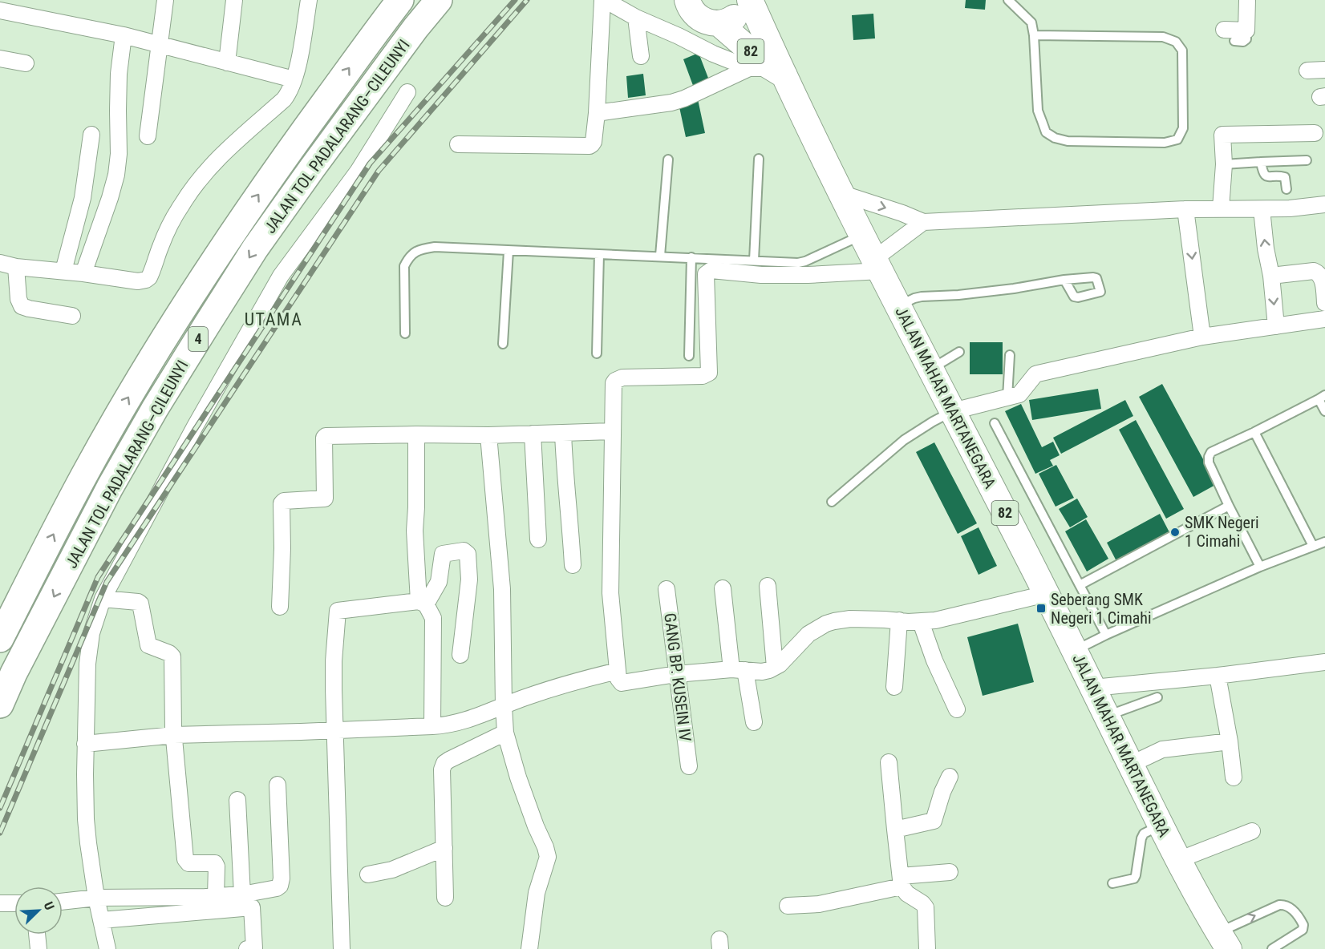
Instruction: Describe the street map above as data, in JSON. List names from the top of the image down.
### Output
{
  "streets": {
    "highway": ["JALAN TOL PADALARANG–CILEUNYI", "4"],
    "main road": ["82", "JALAN MAHAR MARTANEGARA"],
    "street": ["GANG BP. KUSEIN IV"]
  },
  "districts": ["UTAMA"],
  "places": {
    "other": ["SMK Negeri 1 Cimahi"],
    "transit": ["Seberang SMK Negeri 1 Cimahi"]
  },
  "north": "top right"
}
